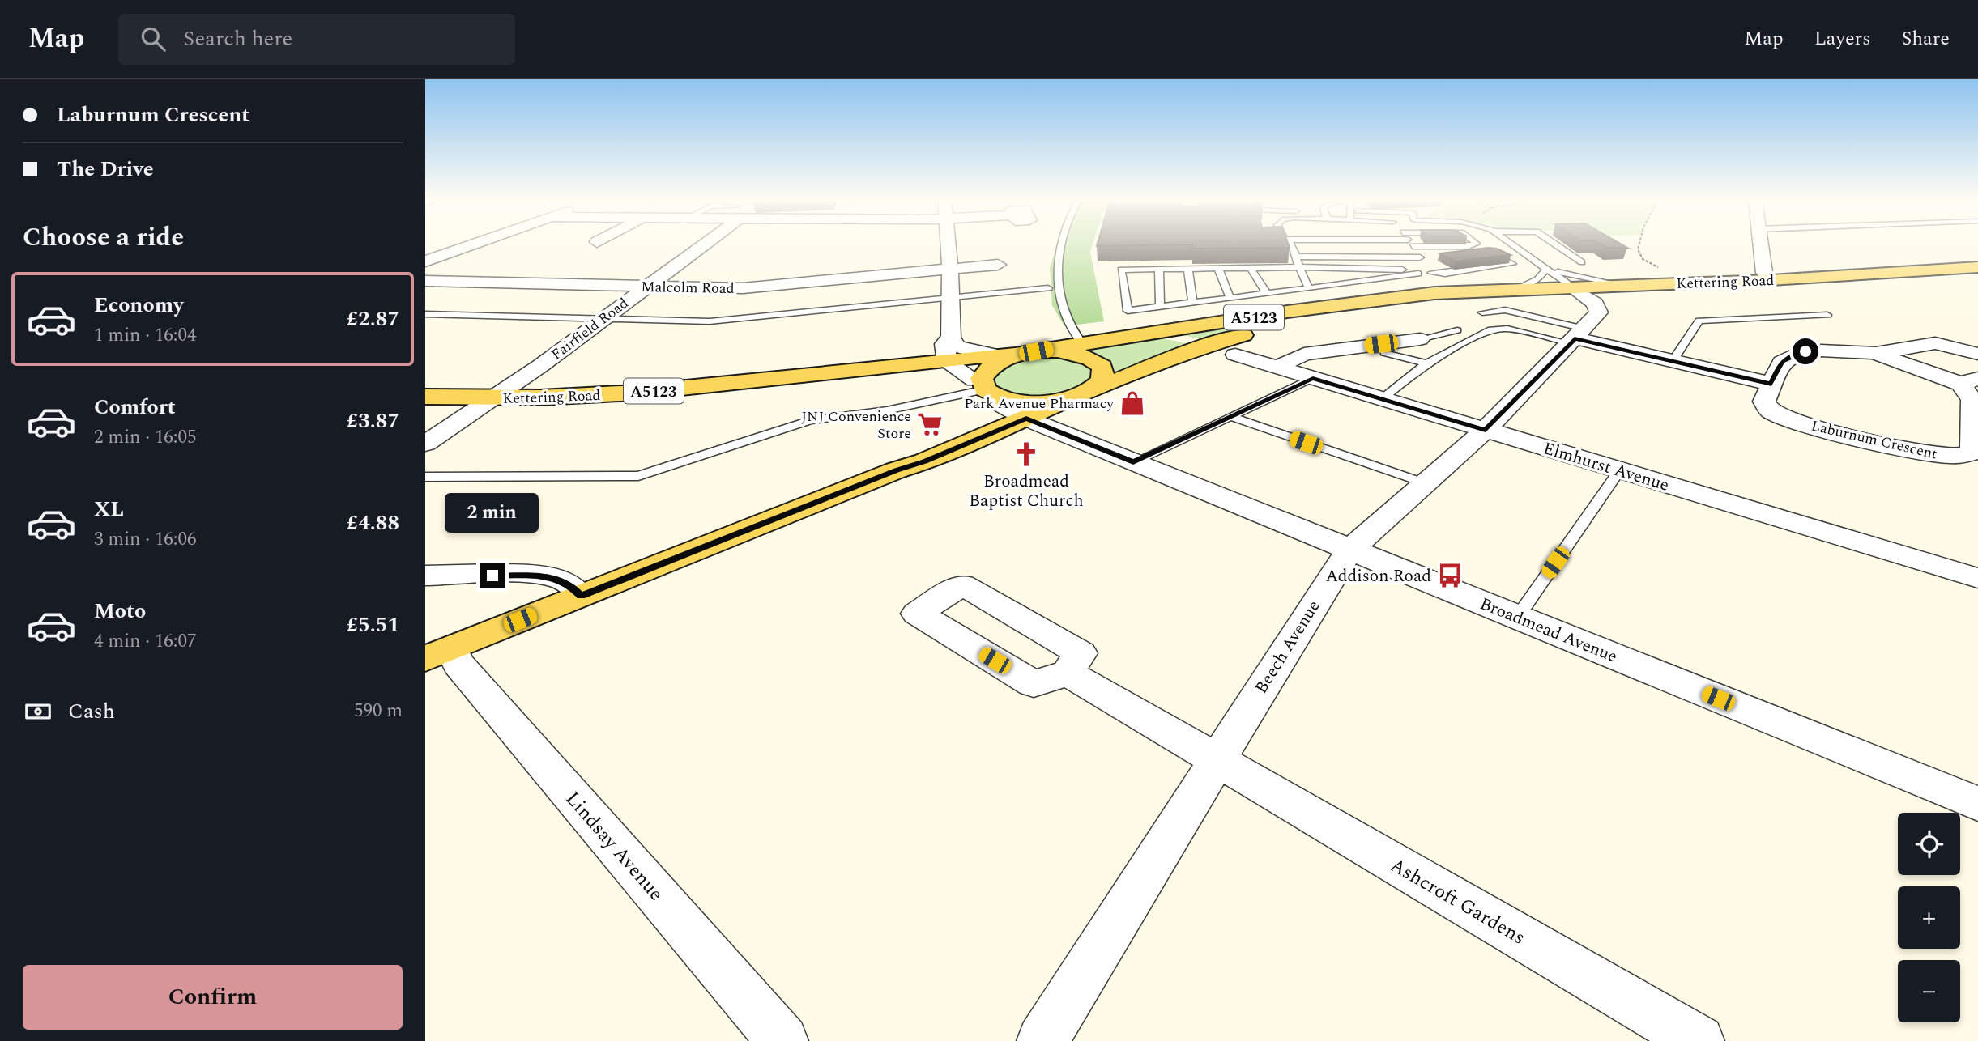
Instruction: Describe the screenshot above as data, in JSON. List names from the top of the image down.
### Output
{
  "streets": {
    "main road": ["Kettering Road", "A5123"],
    "street": [
      "Malcolm Road",
      "Fairfield Road",
      "Laburnum Crescent",
      "Elmhurst Avenue",
      "Broadmead Avenue",
      "Beech Avenue",
      "Lindsay Avenue",
      "Ashcroft Gardens"
    ]
  },
  "crossings": [
    ["Kettering Road", "Fairfield Road"],
    ["Kettering Road", "Broadmead Avenue"],
    ["Kettering Road", "Beech Avenue"],
    ["Malcolm Road", "Fairfield Road"],
    ["Elmhurst Avenue", "Beech Avenue"],
    ["Broadmead Avenue", "Beech Avenue"],
    ["Beech Avenue", "Ashcroft Gardens"]
  ],
  "places": {
    "shop": ["Park Avenue Pharmacy"],
    "supermarket": ["JNJ Convenience Store"],
    "church": ["Broadmead Baptist Church"],
    "bus stop": ["Addison Road"]
  },
  "page": {
    "header": "Map",
    "search": "Search here",
    "nav": ["Map", "Layers", "Share"],
    "banner": ["Laburnum Crescent", "The Drive"],
    "heading": "Choose a ride",
    "list": [
      {
        "name": "Economy",
        "note": "1 min · 16:04",
        "value": "£2.87"
      },
      {
        "name": "Comfort",
        "note": "2 min · 16:05",
        "value": "£3.87"
      },
      {
        "name": "XL",
        "note": "3 min · 16:06",
        "value": "£4.88"
      },
      {
        "name": "Moto",
        "note": "4 min · 16:07",
        "value": "£5.51"
      }
    ],
    "bubble": "2 min",
    "pay": ["Cash", "590 m"],
    "map_buttons": ["+", "−"],
    "buttons": "Confirm"
  }
}
